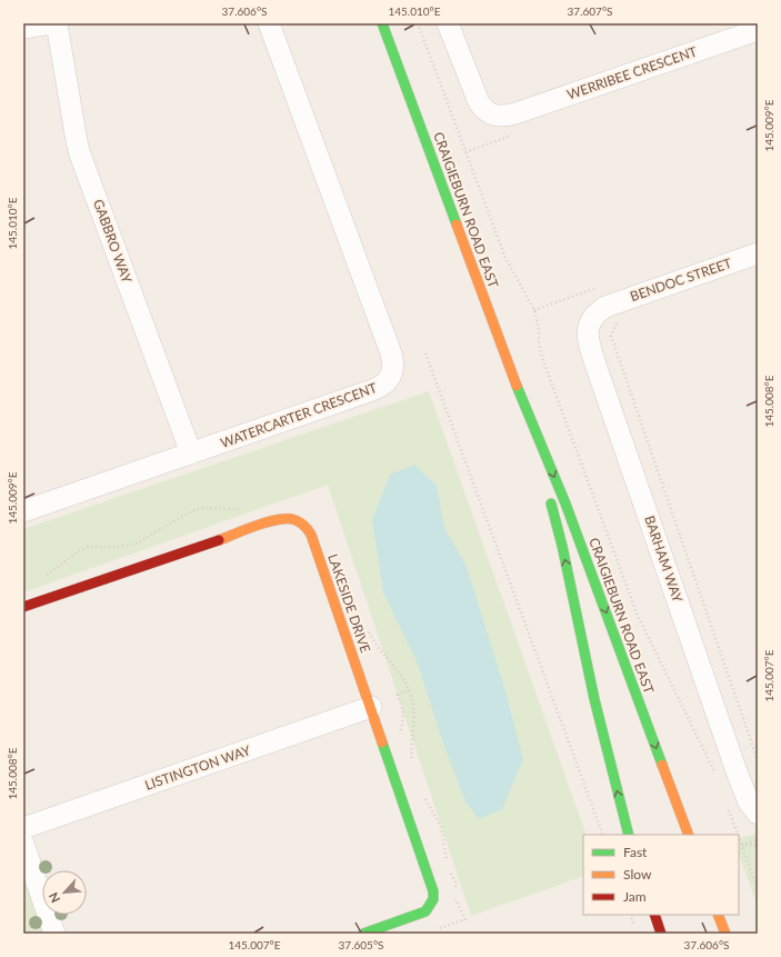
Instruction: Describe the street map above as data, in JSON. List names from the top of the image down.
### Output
{
  "streets": {
    "main road": ["CRAIGIEBURN ROAD EAST", "LAKESIDE DRIVE"],
    "street": [
      "WERRIBEE CRESCENT",
      "GABBRO WAY",
      "BENDOC STREET",
      "WATERCARTER CRESCENT",
      "BARHAM WAY",
      "LISTINGTON WAY"
    ]
  },
  "crossings": [
    ["GABBRO WAY", "WATERCARTER CRESCENT"],
    ["BENDOC STREET", "BARHAM WAY"],
    ["LAKESIDE DRIVE", "LISTINGTON WAY"]
  ],
  "legend": ["Fast", "Slow", "Jam"],
  "north": "bottom left",
  "coordinates": [
    "37.606°S",
    "145.010°E",
    "37.607°S",
    "145.009°E",
    "145.008°E",
    "145.007°E",
    "37.605°S"
  ]
}
